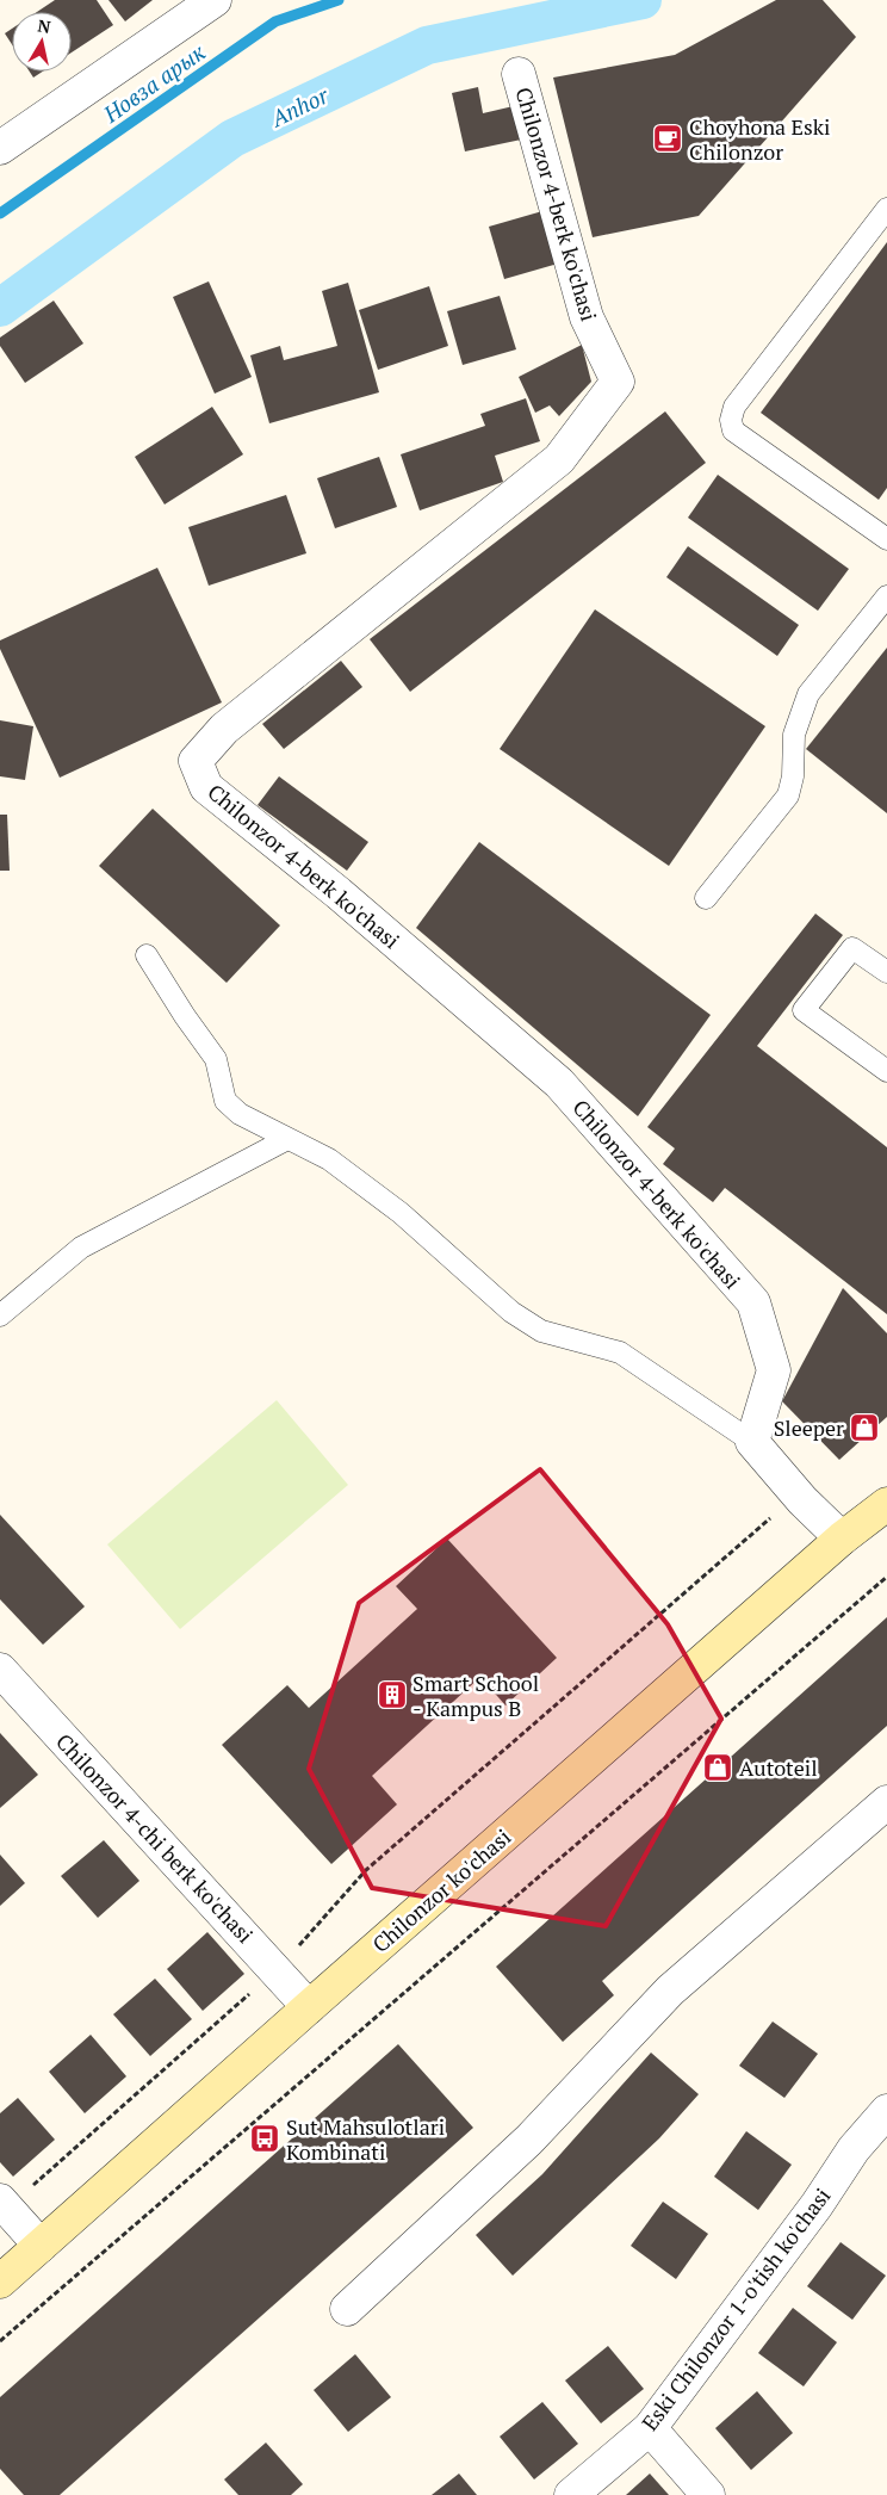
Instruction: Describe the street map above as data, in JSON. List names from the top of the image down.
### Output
{
  "streets": {
    "main road": ["Chilonzor ko'chasi"],
    "street": ["Chilonzor 4-berk ko'chasi", "Chilonzor 4-chi berk ko'chasi", "Eski Chilonzor 1-o'tish ko'chasi"]
  },
  "crossings": [
    ["Chilonzor 4-chi berk ko'chasi", "Chilonzor ko'chasi"]
  ],
  "water": ["Новза арык", "Anhor"],
  "places": {
    "cafe": ["Choyhona Eski Chilonzor"],
    "shop": ["Sleeper", "Autoteil"],
    "building": ["Smart School - Kampus B"],
    "bus stop": ["Sut Mahsulotlari Kombinati"]
  },
  "north": "top"
}
